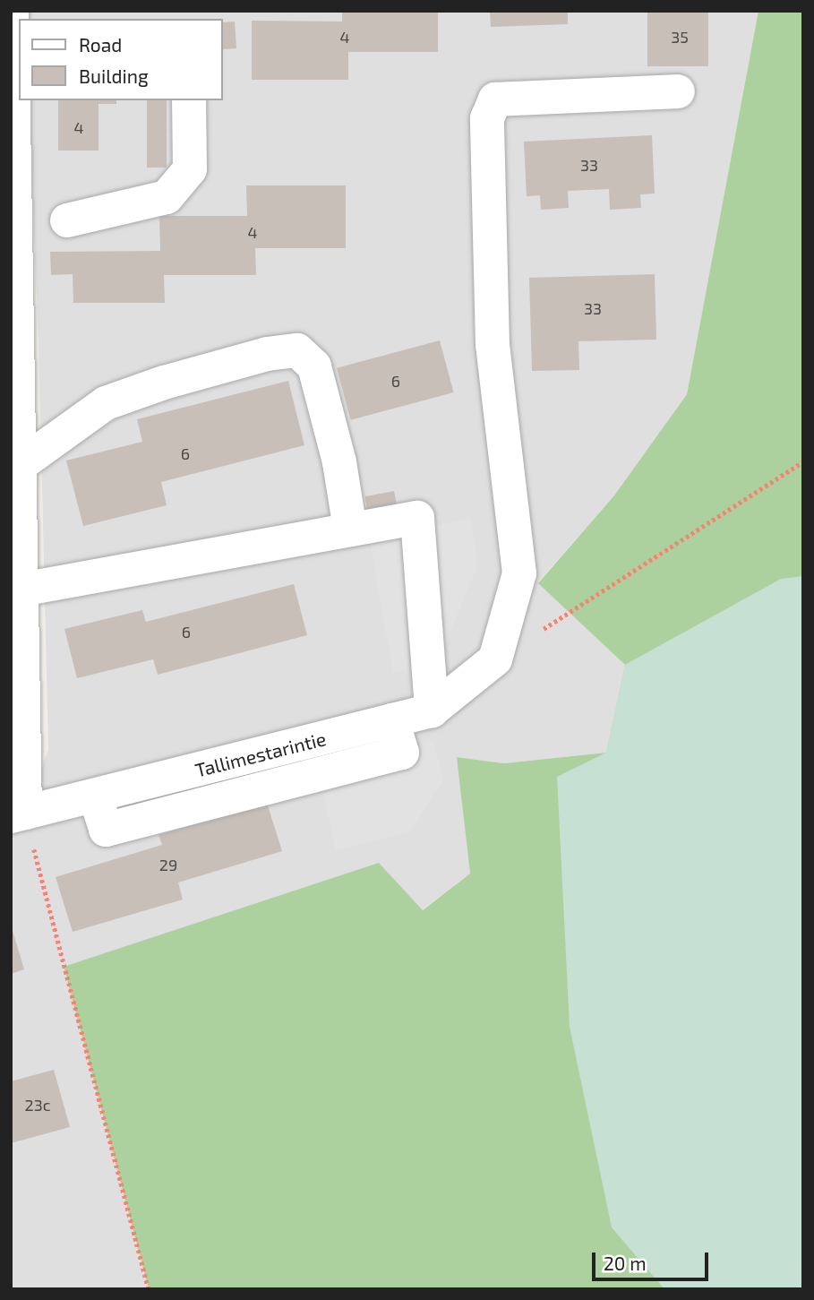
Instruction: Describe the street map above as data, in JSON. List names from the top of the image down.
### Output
{
  "streets": {
    "street": ["Tallimestarintie"]
  },
  "house_numbers": [
    "4",
    "35",
    "4",
    "33",
    "4",
    "33",
    "6",
    "6",
    "6",
    "29",
    "23c"
  ],
  "legend": ["Road", "Building"],
  "scale_bar": "20 m"
}
